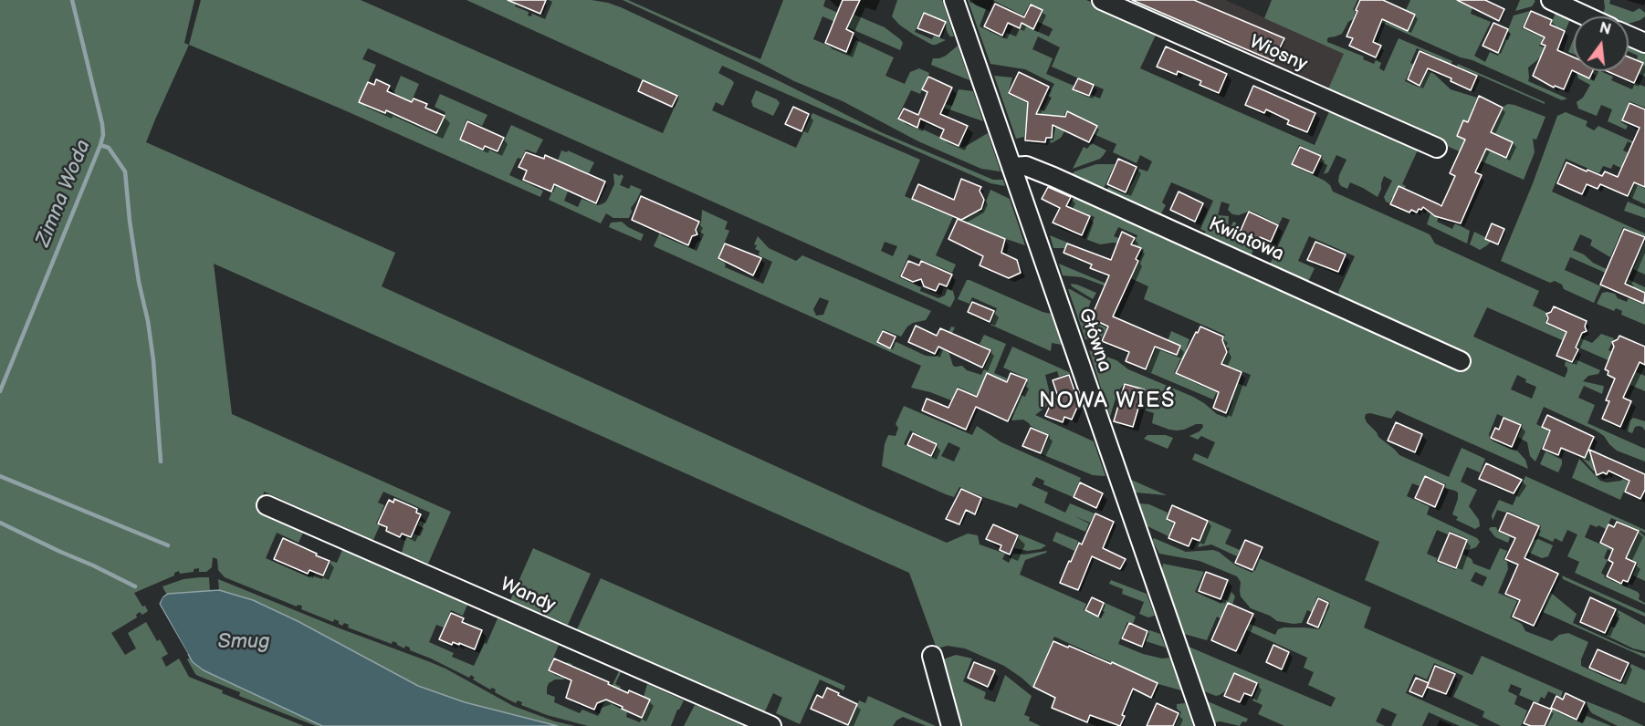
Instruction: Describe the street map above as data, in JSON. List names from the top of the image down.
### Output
{
  "streets": {
    "street": [
      "Wiosny",
      "Kwiatowa",
      "Główna",
      "Wandy"
    ]
  },
  "crossings": [
    ["Kwiatowa", "Główna"]
  ],
  "districts": ["NOWA WIEŚ"],
  "water": ["Zimna Woda", "Smug"],
  "north": "top"
}
